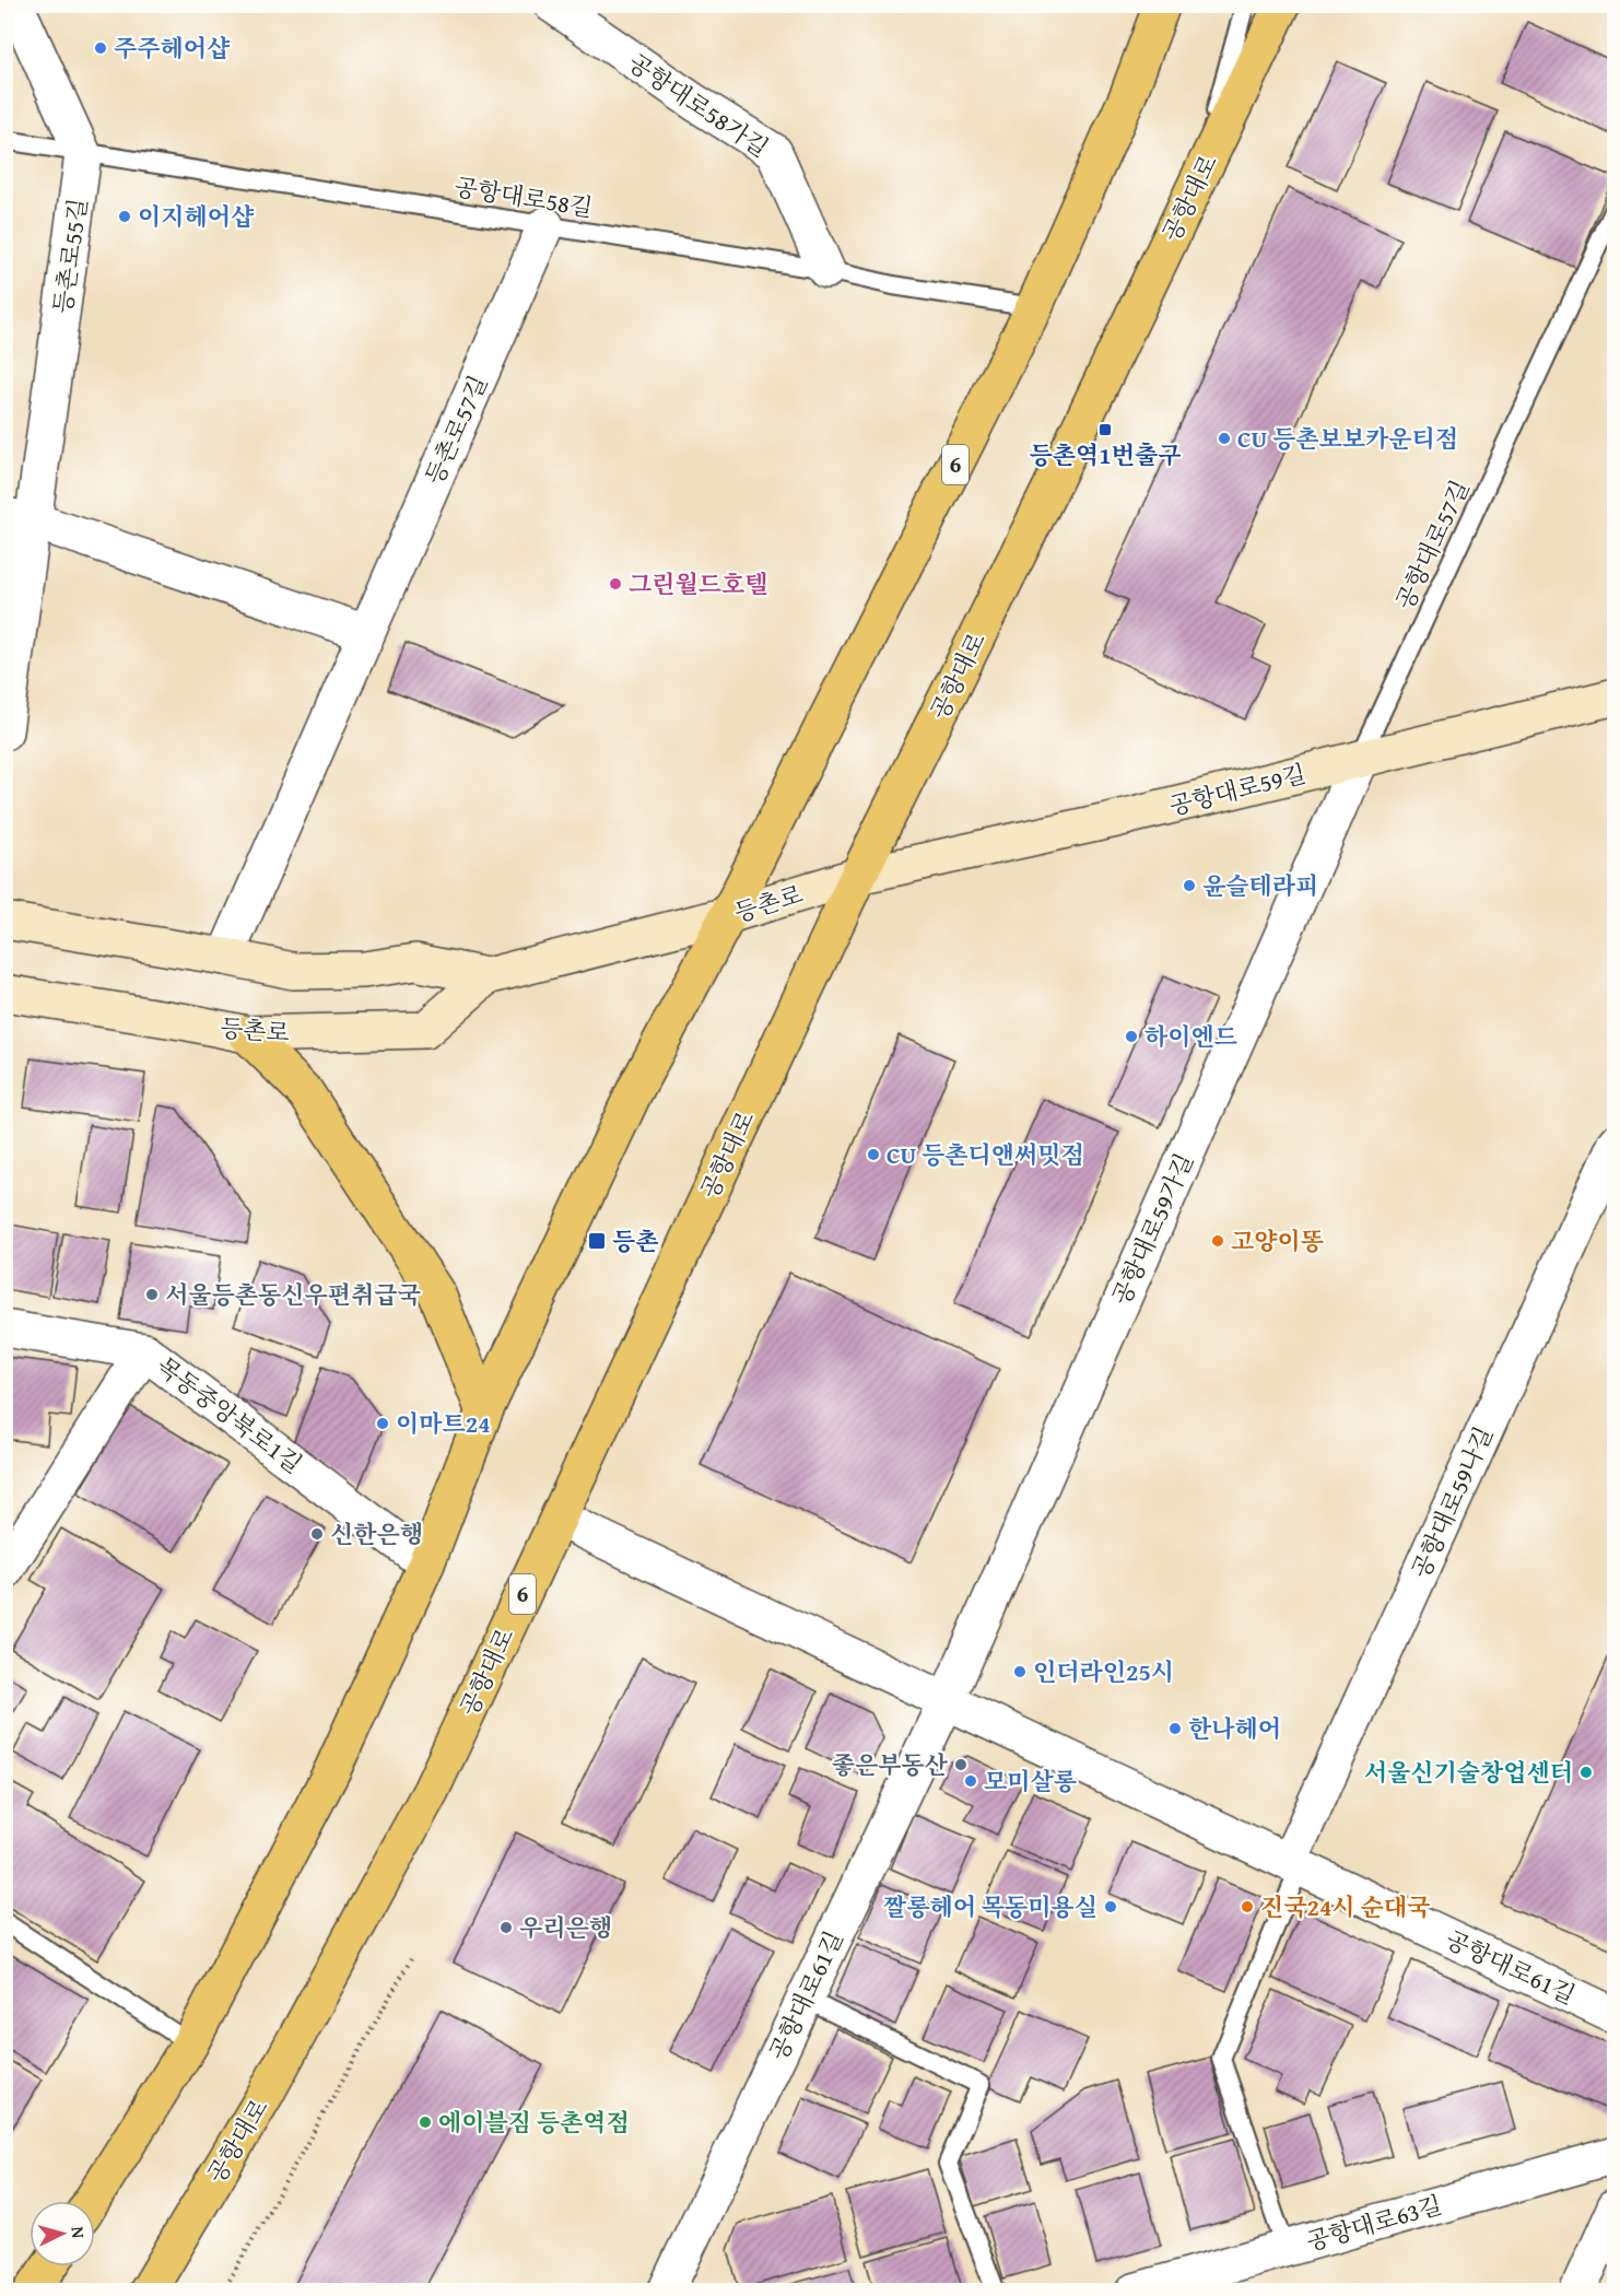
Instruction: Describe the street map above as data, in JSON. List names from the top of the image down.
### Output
{
  "streets": {
    "main road": [
      "공항대로",
      "6",
      "공항대로59길",
      "등촌로"
    ],
    "street": [
      "공항대로58가길",
      "등촌로55길",
      "등촌로57길",
      "공항대로59가길",
      "목동중앙북로1길",
      "공항대로59나길",
      "공항대로61길",
      "공항대로63길"
    ],
    "lane": ["공항대로58길", "공항대로57길"]
  },
  "crossings": [
    ["공항대로58가길", "공항대로58길"],
    ["공항대로58길", "등촌로55길"],
    ["공항대로58길", "등촌로57길"],
    ["공항대로58길", "6"],
    ["공항대로", "공항대로59길"],
    ["공항대로", "등촌로"],
    ["공항대로", "공항대로61길"],
    ["등촌로57길", "등촌로"],
    ["6", "등촌로"],
    ["6", "목동중앙북로1길"],
    ["공항대로57길", "공항대로59길"],
    ["공항대로57길", "공항대로59가길"],
    ["공항대로59길", "등촌로"],
    ["공항대로59길", "공항대로59가길"],
    ["공항대로59가길", "공항대로61길"],
    ["공항대로59나길", "공항대로61길"]
  ],
  "places": {
    "other": [
      "주주헤어샵",
      "이지헤어샵",
      "CU 등촌보보카운티점",
      "그린월드호텔",
      "윤슬테라피",
      "하이엔드",
      "CU 등촌디앤써밋점",
      "고양이똥",
      "서울등촌동신우편취급국",
      "이마트24",
      "신한은행",
      "인더라인25시",
      "한나헤어",
      "좋은부동산",
      "서울신기술창업센터",
      "모미살롱",
      "짤롱헤어 목동미용실",
      "진국24시 순대국",
      "우리은행",
      "에이블짐 등촌역점"
    ],
    "transit": ["등촌역1번출구", "등촌"]
  },
  "north": "right"
}
